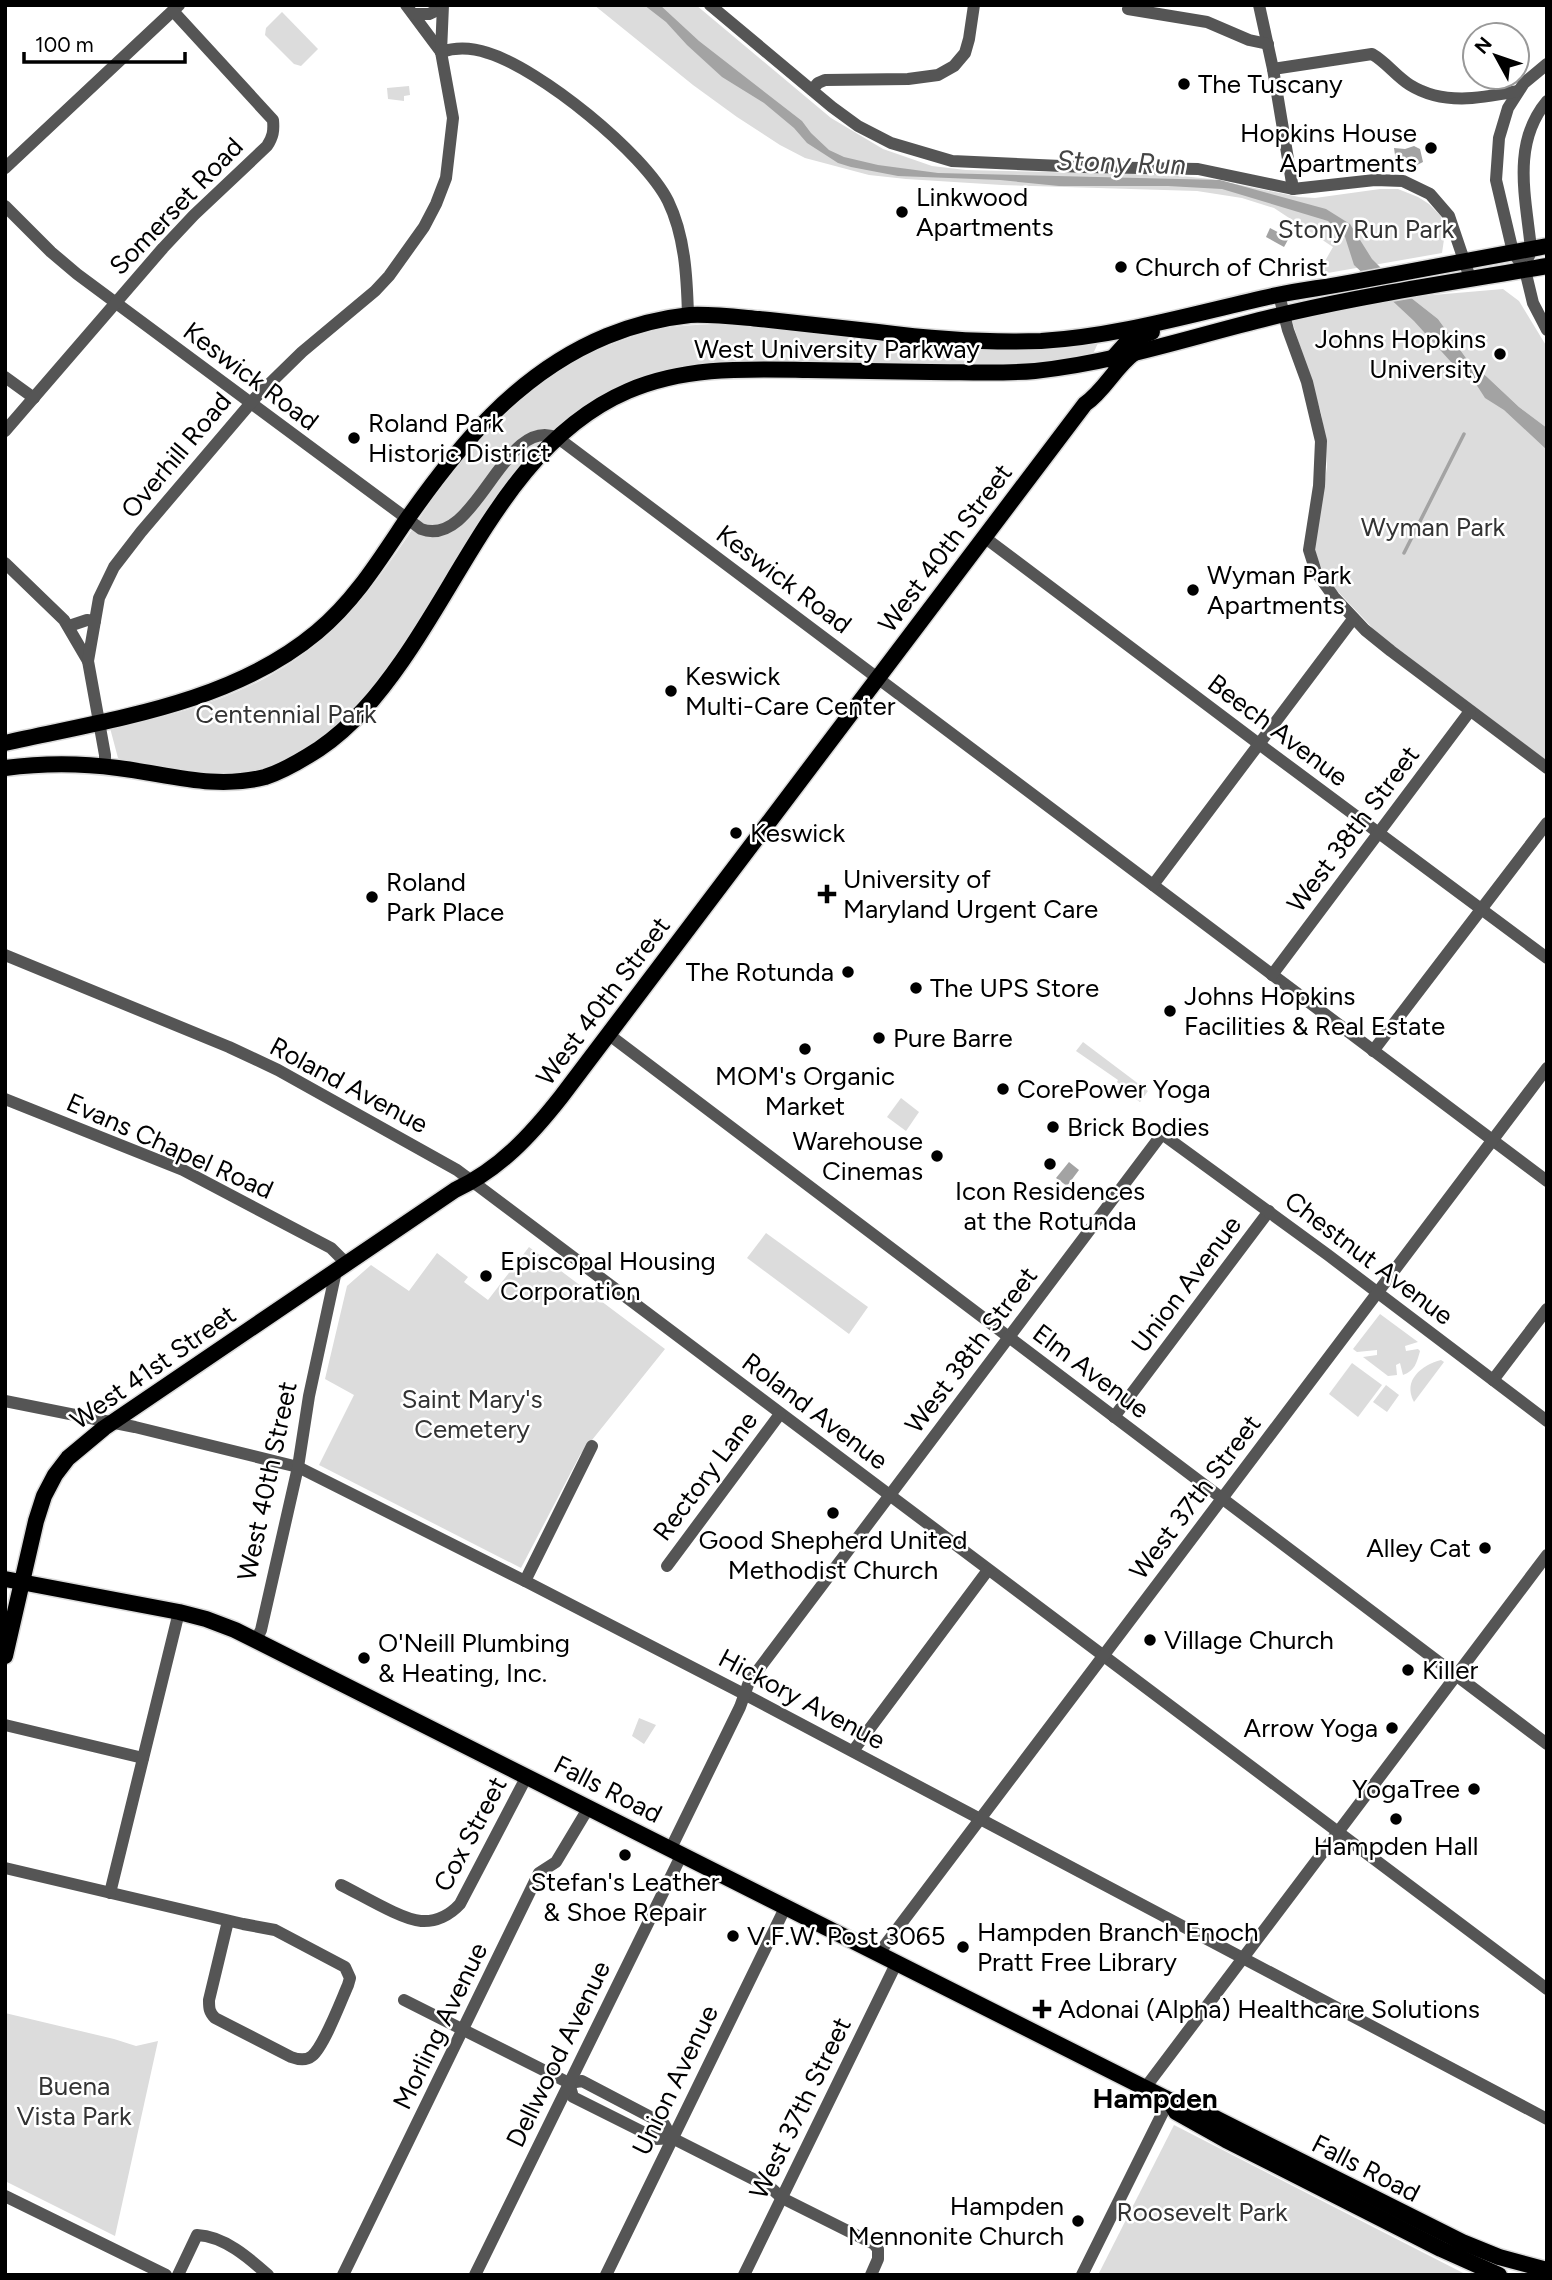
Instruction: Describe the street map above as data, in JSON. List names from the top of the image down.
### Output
{
  "streets": {
    "main road": [
      "West University Parkway",
      "West 40th Street",
      "West 41st Street",
      "Falls Road"
    ],
    "street": [
      "Somerset Road",
      "Keswick Road",
      "Overhill Road",
      "Beech Avenue",
      "West 38th Street",
      "Roland Avenue",
      "Evans Chapel Road",
      "Chestnut Avenue",
      "Union Avenue",
      "Elm Avenue",
      "Rectory Lane",
      "West 37th Street",
      "Hickory Avenue",
      "Cox Street",
      "Morling Avenue",
      "Dellwood Avenue"
    ]
  },
  "crossings": [
    ["Somerset Road", "Keswick Road"],
    ["West University Parkway", "Keswick Road"],
    ["West University Parkway", "Overhill Road"],
    ["West University Parkway", "West 40th Street"],
    ["Keswick Road", "Overhill Road"],
    ["Keswick Road", "West 40th Street"],
    ["Keswick Road", "West 38th Street"],
    ["Keswick Road", "West 37th Street"],
    ["West 40th Street", "Beech Avenue"],
    ["West 40th Street", "Roland Avenue"],
    ["West 40th Street", "Evans Chapel Road"],
    ["West 40th Street", "West 41st Street"],
    ["West 40th Street", "Elm Avenue"],
    ["West 40th Street", "Hickory Avenue"],
    ["West 40th Street", "Falls Road"],
    ["Beech Avenue", "West 38th Street"],
    ["West 38th Street", "Roland Avenue"],
    ["West 38th Street", "Chestnut Avenue"],
    ["West 38th Street", "Elm Avenue"],
    ["West 38th Street", "Hickory Avenue"],
    ["West 38th Street", "Falls Road"],
    ["West 38th Street", "Dellwood Avenue"],
    ["Roland Avenue", "Rectory Lane"],
    ["Roland Avenue", "West 37th Street"],
    ["Evans Chapel Road", "West 41st Street"],
    ["Chestnut Avenue", "Union Avenue"],
    ["Chestnut Avenue", "West 37th Street"],
    ["Union Avenue", "Elm Avenue"],
    ["Union Avenue", "Falls Road"],
    ["West 41st Street", "Hickory Avenue"],
    ["West 41st Street", "Falls Road"],
    ["Elm Avenue", "West 37th Street"],
    ["West 37th Street", "Hickory Avenue"],
    ["West 37th Street", "Falls Road"],
    ["Falls Road", "Cox Street"],
    ["Falls Road", "Morling Avenue"],
    ["Falls Road", "Dellwood Avenue"]
  ],
  "districts": ["Hampden"],
  "water": ["Stony Run"],
  "parks": [
    "Stony Run Park",
    "Wyman Park",
    "Centennial Park",
    "Saint Mary's Cemetery",
    "Buena Vista Park",
    "Roosevelt Park"
  ],
  "places": {
    "other": [
      "The Tuscany",
      "Hopkins House Apartments",
      "Linkwood Apartments",
      "Church of Christ",
      "Johns Hopkins University",
      "Roland Park Historic District",
      "Wyman Park Apartments",
      "Keswick Multi-Care Center",
      "Keswick",
      "Roland Park Place",
      "The Rotunda",
      "The UPS Store",
      "Johns Hopkins Facilities & Real Estate",
      "Pure Barre",
      "MOM's Organic Market",
      "CorePower Yoga",
      "Brick Bodies",
      "Warehouse Cinemas",
      "Icon Residences at the Rotunda",
      "Episcopal Housing Corporation",
      "Good Shepherd United Methodist Church",
      "Alley Cat",
      "Village Church",
      "O'Neill Plumbing & Heating, Inc.",
      "Killer",
      "Arrow Yoga",
      "YogaTree",
      "Hampden Hall",
      "Stefan's Leather & Shoe Repair",
      "V.F.W. Post 3065",
      "Hampden Branch Enoch Pratt Free Library",
      "Hampden Mennonite Church"
    ],
    "health": ["University of Maryland Urgent Care", "Adonai (Alpha) Healthcare Solutions"]
  },
  "scale_bar": "100 m",
  "north": "top left"
}
